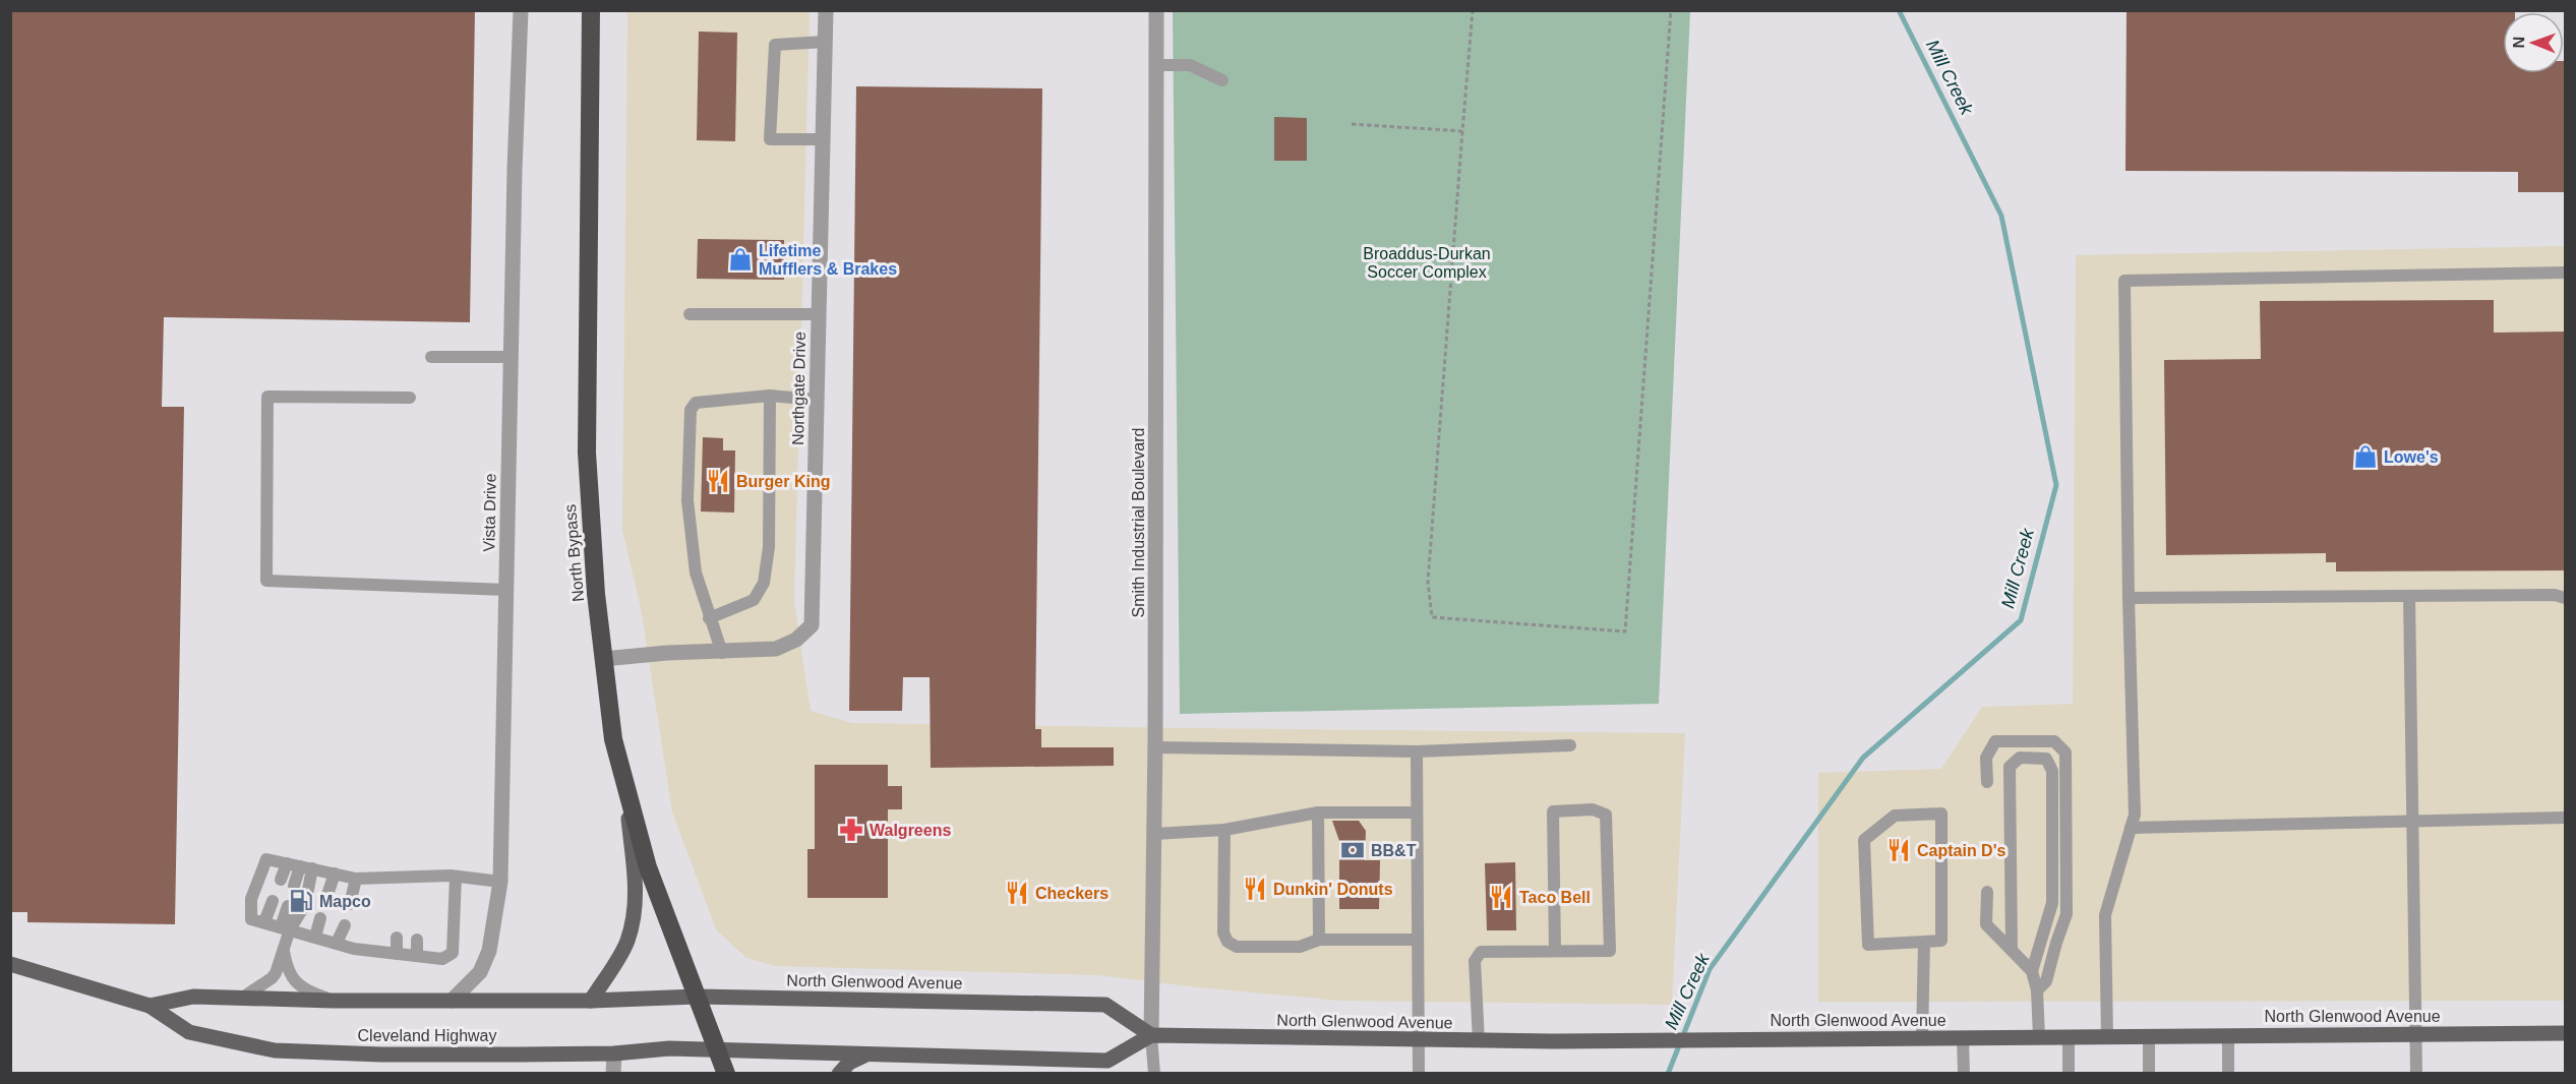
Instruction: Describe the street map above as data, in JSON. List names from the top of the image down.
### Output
{
  "streets": {
    "highway": ["North Bypass"],
    "main road": ["North Glenwood Avenue", "Cleveland Highway"],
    "street": ["Northgate Drive", "Vista Drive", "Smith Industrial Boulevard"]
  },
  "crossings": [
    ["Northgate Drive", "North Bypass"],
    ["Vista Drive", "Cleveland Highway"],
    ["Smith Industrial Boulevard", "North Glenwood Avenue"],
    ["North Bypass", "North Glenwood Avenue"],
    ["North Bypass", "Cleveland Highway"],
    ["North Glenwood Avenue", "Cleveland Highway"]
  ],
  "water": ["Mill Creek"],
  "parks": ["Broaddus-Durkan Soccer Complex"],
  "places": {
    "shop": ["Lifetime Mufflers & Brakes", "Lowe's"],
    "restaurant": [
      "Burger King",
      "Captain D's",
      "Dunkin' Donuts",
      "Checkers",
      "Taco Bell"
    ],
    "pharmacy": ["Walgreens"],
    "bank": ["BB&T"],
    "fuel station": ["Mapco"]
  },
  "north": "left"
}
